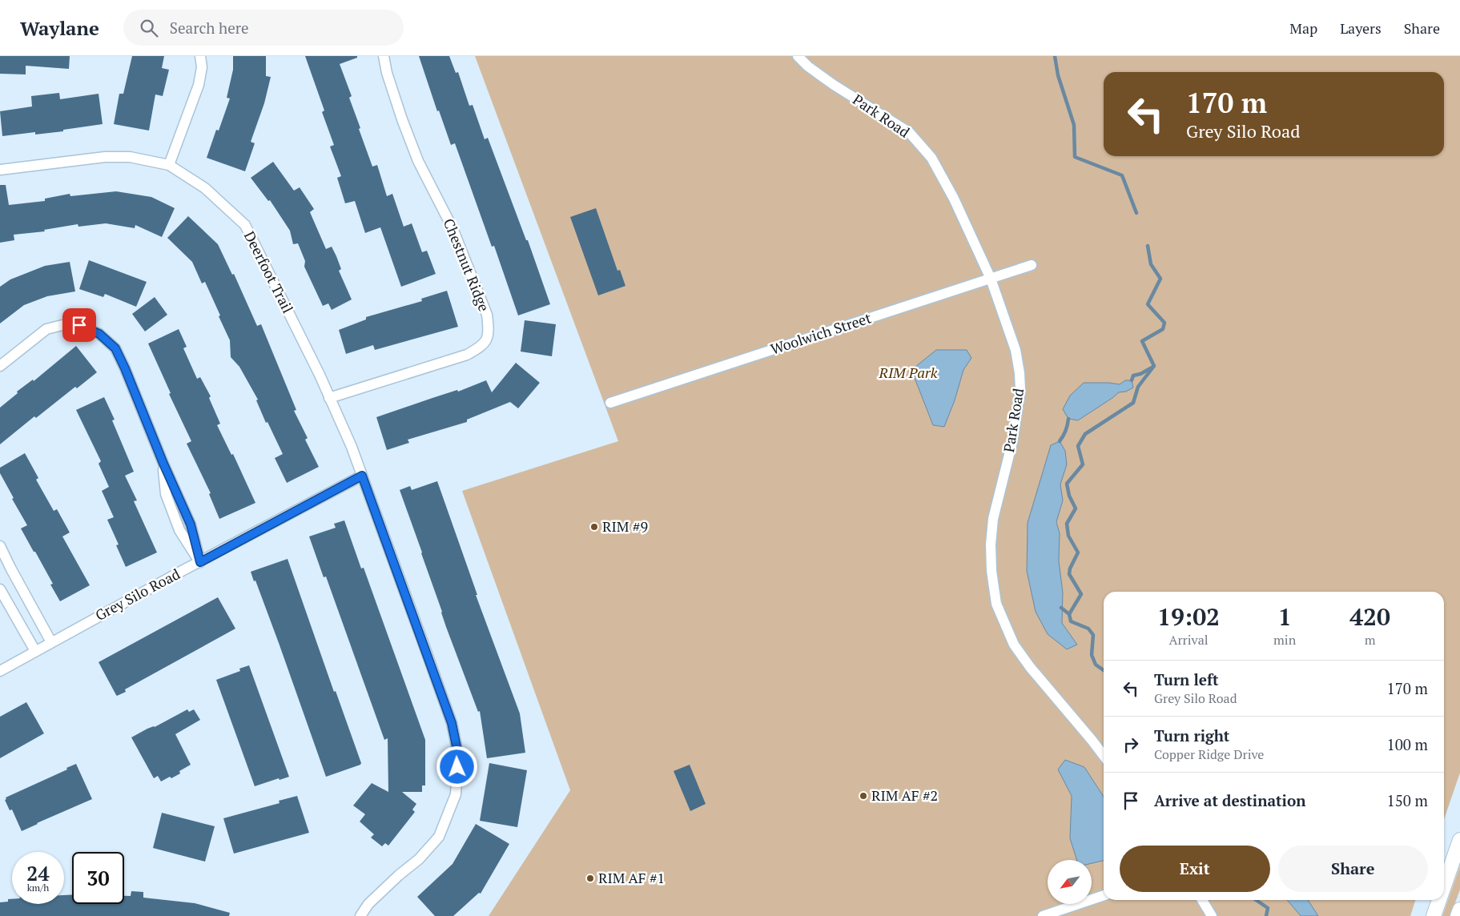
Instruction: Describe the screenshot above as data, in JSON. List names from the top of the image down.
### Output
{
  "streets": {
    "street": [
      "Park Road",
      "Chestnut Ridge",
      "Deerfoot Trail",
      "Woolwich Street",
      "Grey Silo Road"
    ]
  },
  "crossings": [
    ["Park Road", "Woolwich Street"],
    ["Chestnut Ridge", "Deerfoot Trail"],
    ["Deerfoot Trail", "Grey Silo Road"]
  ],
  "parks": ["RIM Park"],
  "places": ["RIM #9", "RIM AF #2", "RIM AF #1"],
  "north": "bottom left",
  "page": {
    "header": "Waylane",
    "search": "Search here",
    "nav": ["Map", "Layers", "Share"],
    "turn": ["170 m", "Grey Silo Road"],
    "eta": [
      "19:02",
      "Arrival",
      "1",
      "min",
      "420",
      "m"
    ],
    "list": [
      {
        "name": "Turn left",
        "note": "Grey Silo Road",
        "value": "170 m"
      },
      {
        "name": "Turn right",
        "note": "Copper Ridge Drive",
        "value": "100 m"
      },
      {
        "name": "Arrive at destination",
        "value": "150 m"
      }
    ],
    "buttons": ["Exit", "Share"],
    "speed": "24 km/h",
    "limit": "30"
  }
}
